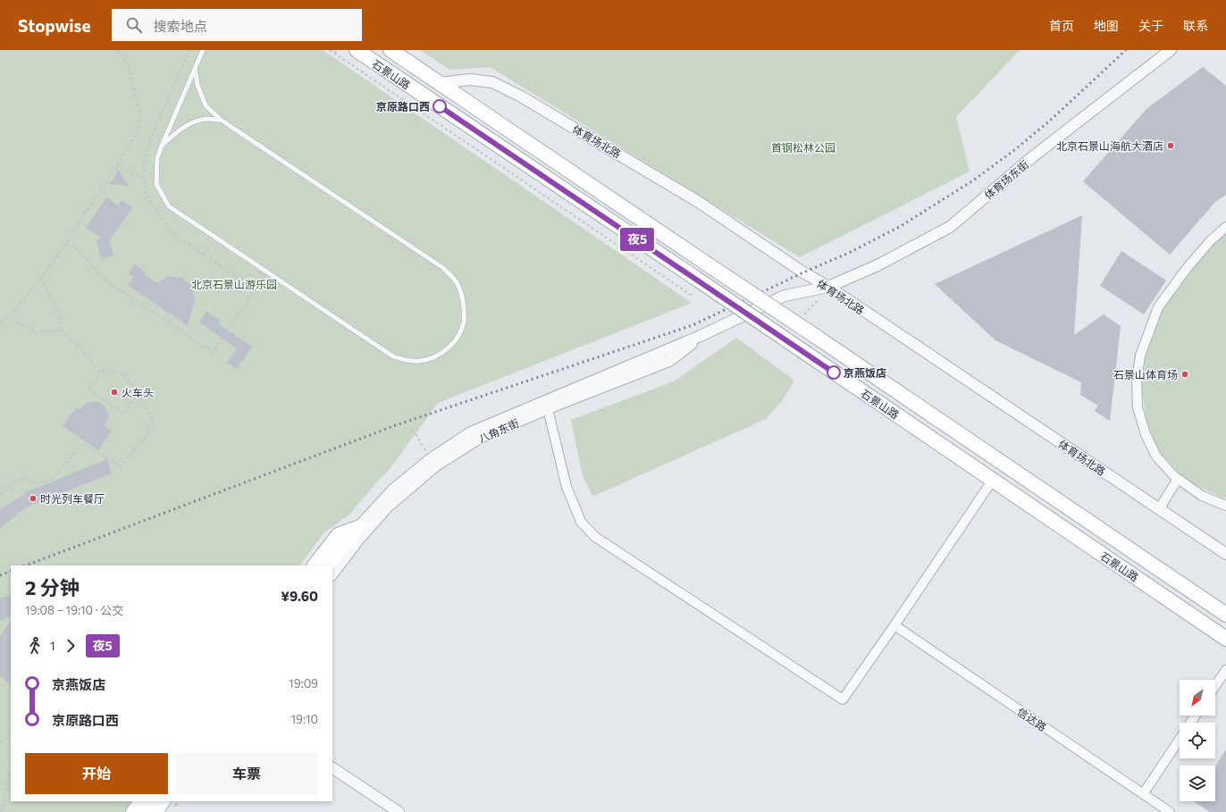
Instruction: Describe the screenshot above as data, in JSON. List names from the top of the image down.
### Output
{
  "streets": {
    "main road": ["石景山路", "八角东街"],
    "street": ["体育场北路", "体育场东街", "信达路"]
  },
  "crossings": [
    ["石景山路", "体育场北路"],
    ["体育场北路", "体育场东街"],
    ["体育场北路", "八角东街"],
    ["体育场东街", "八角东街"]
  ],
  "parks": ["首钢松林公园", "北京石景山游乐园"],
  "places": [
    "京原路口西",
    "北京石景山海航大酒店",
    "京燕饭店",
    "石景山体育场",
    "火车头",
    "时光列车餐厅"
  ],
  "lines": ["bus line 夜5"],
  "north": "bottom left",
  "page": {
    "header": "Stopwise",
    "search": "搜索地点",
    "nav": [
      "首页",
      "地图",
      "关于",
      "联系"
    ],
    "on_map": "夜5",
    "heading": ["2 分钟", "19:08 – 19:10 · 公交", "¥9.60"],
    "legs": ["1", "夜5"],
    "list": [
      {
        "name": "京燕饭店",
        "value": "19:09"
      },
      {
        "name": "京原路口西",
        "value": "19:10"
      }
    ],
    "buttons": ["开始", "车票"]
  }
}
